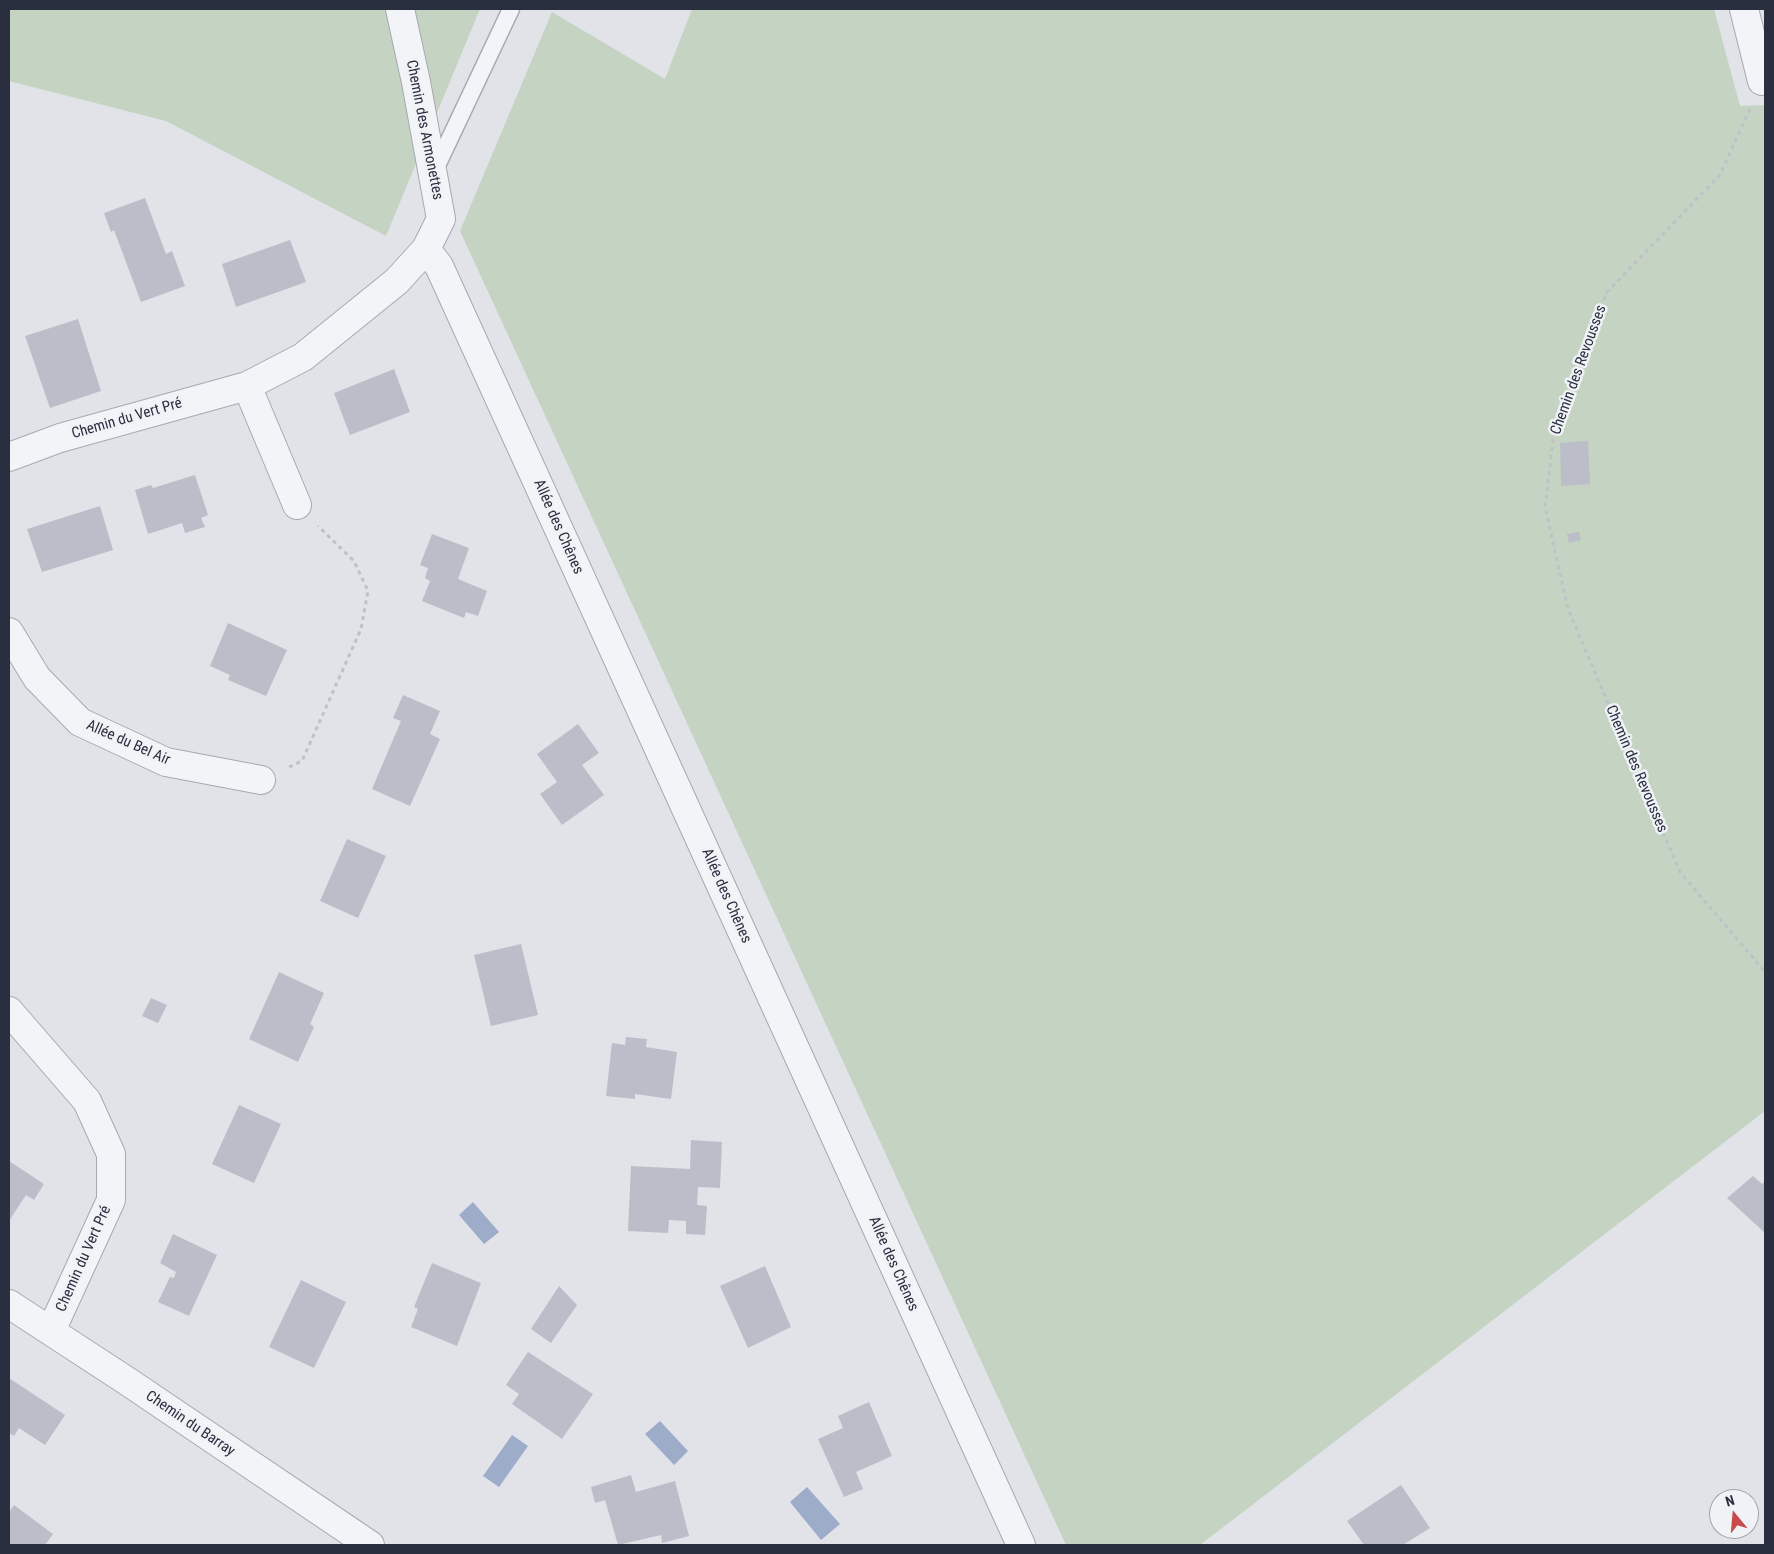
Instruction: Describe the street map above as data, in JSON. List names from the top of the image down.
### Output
{
  "streets": {
    "street": [
      "Chemin des Armonettes",
      "Chemin du Vert Pré",
      "Allée des Chênes",
      "Allée du Bel Air",
      "Chemin du Barray"
    ],
    "path": ["Chemin des Revousses"]
  },
  "crossings": [
    ["Chemin des Armonettes", "Chemin du Vert Pré"],
    ["Chemin des Armonettes", "Allée des Chênes"],
    ["Chemin du Vert Pré", "Allée des Chênes"],
    ["Chemin du Vert Pré", "Chemin du Barray"]
  ],
  "north": "top"
}
